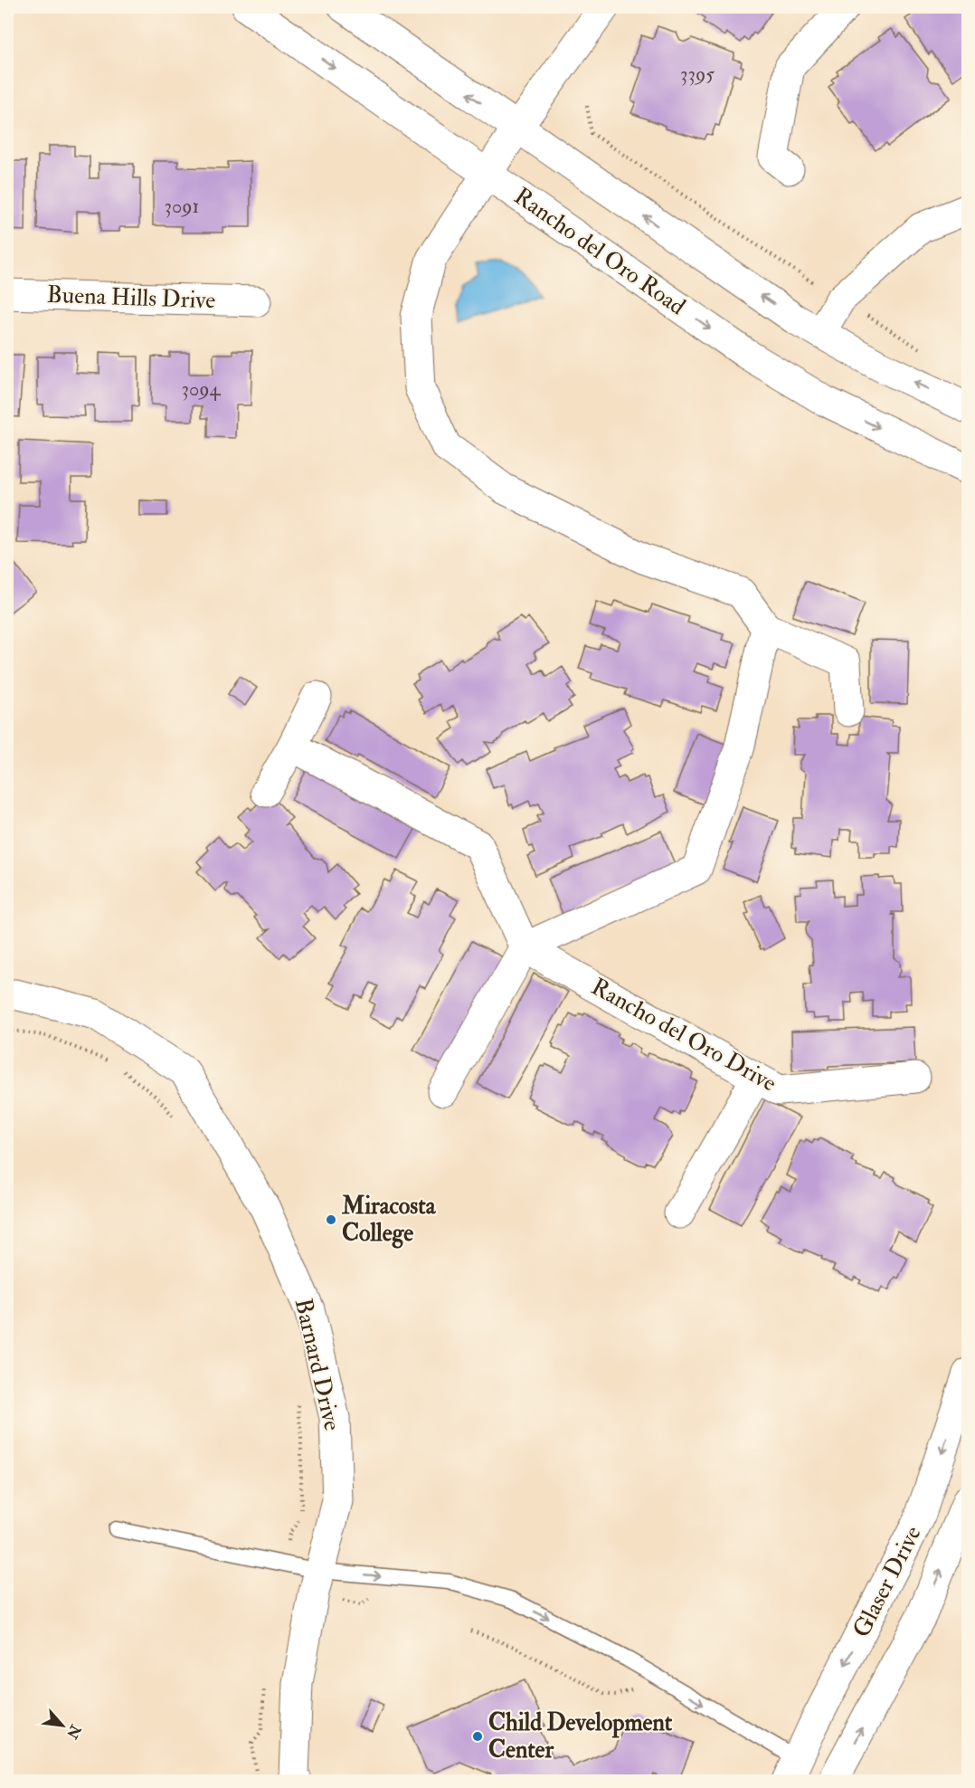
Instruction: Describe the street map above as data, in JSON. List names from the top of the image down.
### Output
{
  "streets": {
    "street": [
      "Rancho del Oro Road",
      "Buena Hills Drive",
      "Rancho del Oro Drive",
      "Barnard Drive",
      "Glaser Drive"
    ]
  },
  "places": ["Miracosta College", "Child Development Center"],
  "house_numbers": ["3395", "3091", "3094"],
  "north": "bottom right"
}
